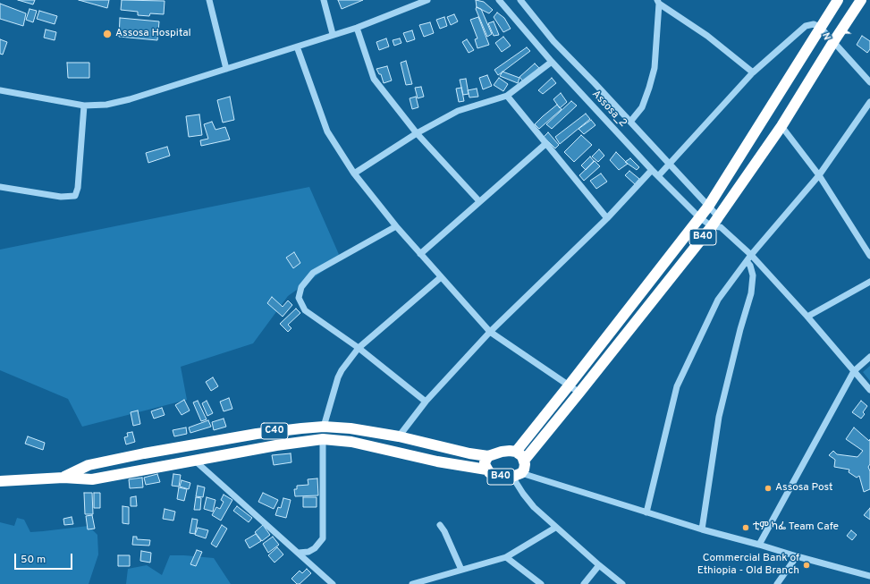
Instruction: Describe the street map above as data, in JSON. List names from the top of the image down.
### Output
{
  "streets": {
    "highway": ["B40", "C40"],
    "street": ["Assosa_2"]
  },
  "crossings": [
    ["Assosa_2", "B40"],
    ["B40", "C40"]
  ],
  "places": [
    "Assosa Hospital",
    "Assosa Post",
    "ቲም ካፌ Team Cafe",
    "Commercial Bank of Ethiopia - Old Branch"
  ],
  "scale_bar": "50 m",
  "north": "left"
}
